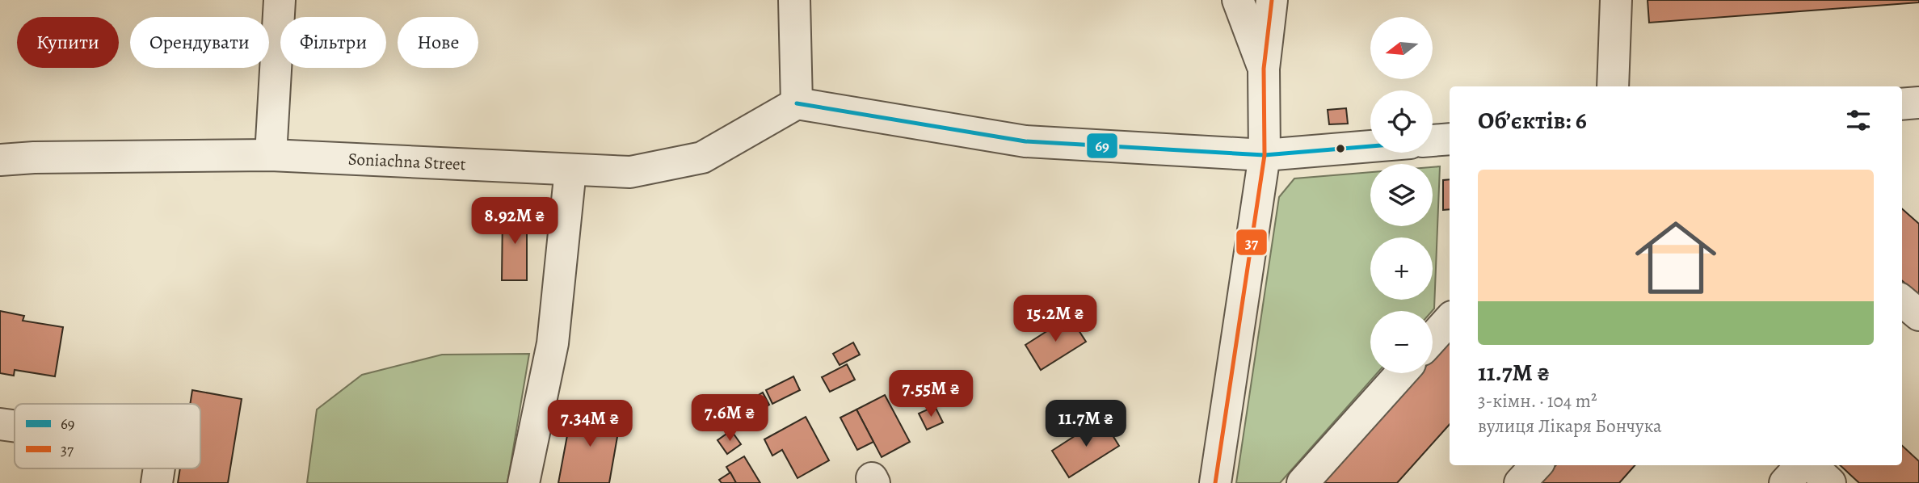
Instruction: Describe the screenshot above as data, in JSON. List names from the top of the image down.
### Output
{
  "streets": {
    "street": ["Soniachna Street"]
  },
  "lines": ["transit line 37", "transit line 69"],
  "legend": ["69", "37"],
  "north": "left",
  "page": {
    "map_buttons": ["+", "−"],
    "chip": [
      "Купити",
      "Орендувати",
      "Фільтри",
      "Нове"
    ],
    "heading": "Об’єктів: 6",
    "list": [
      {
        "name": "11.7M ₴",
        "note": "3-кімн. · 104 m² · вулиця Лікаря Бончука"
      }
    ],
    "price": [
      "8.92M ₴",
      "15.2M ₴",
      "7.55M ₴",
      "7.6M ₴",
      "7.34M ₴",
      "11.7M ₴"
    ]
  }
}
